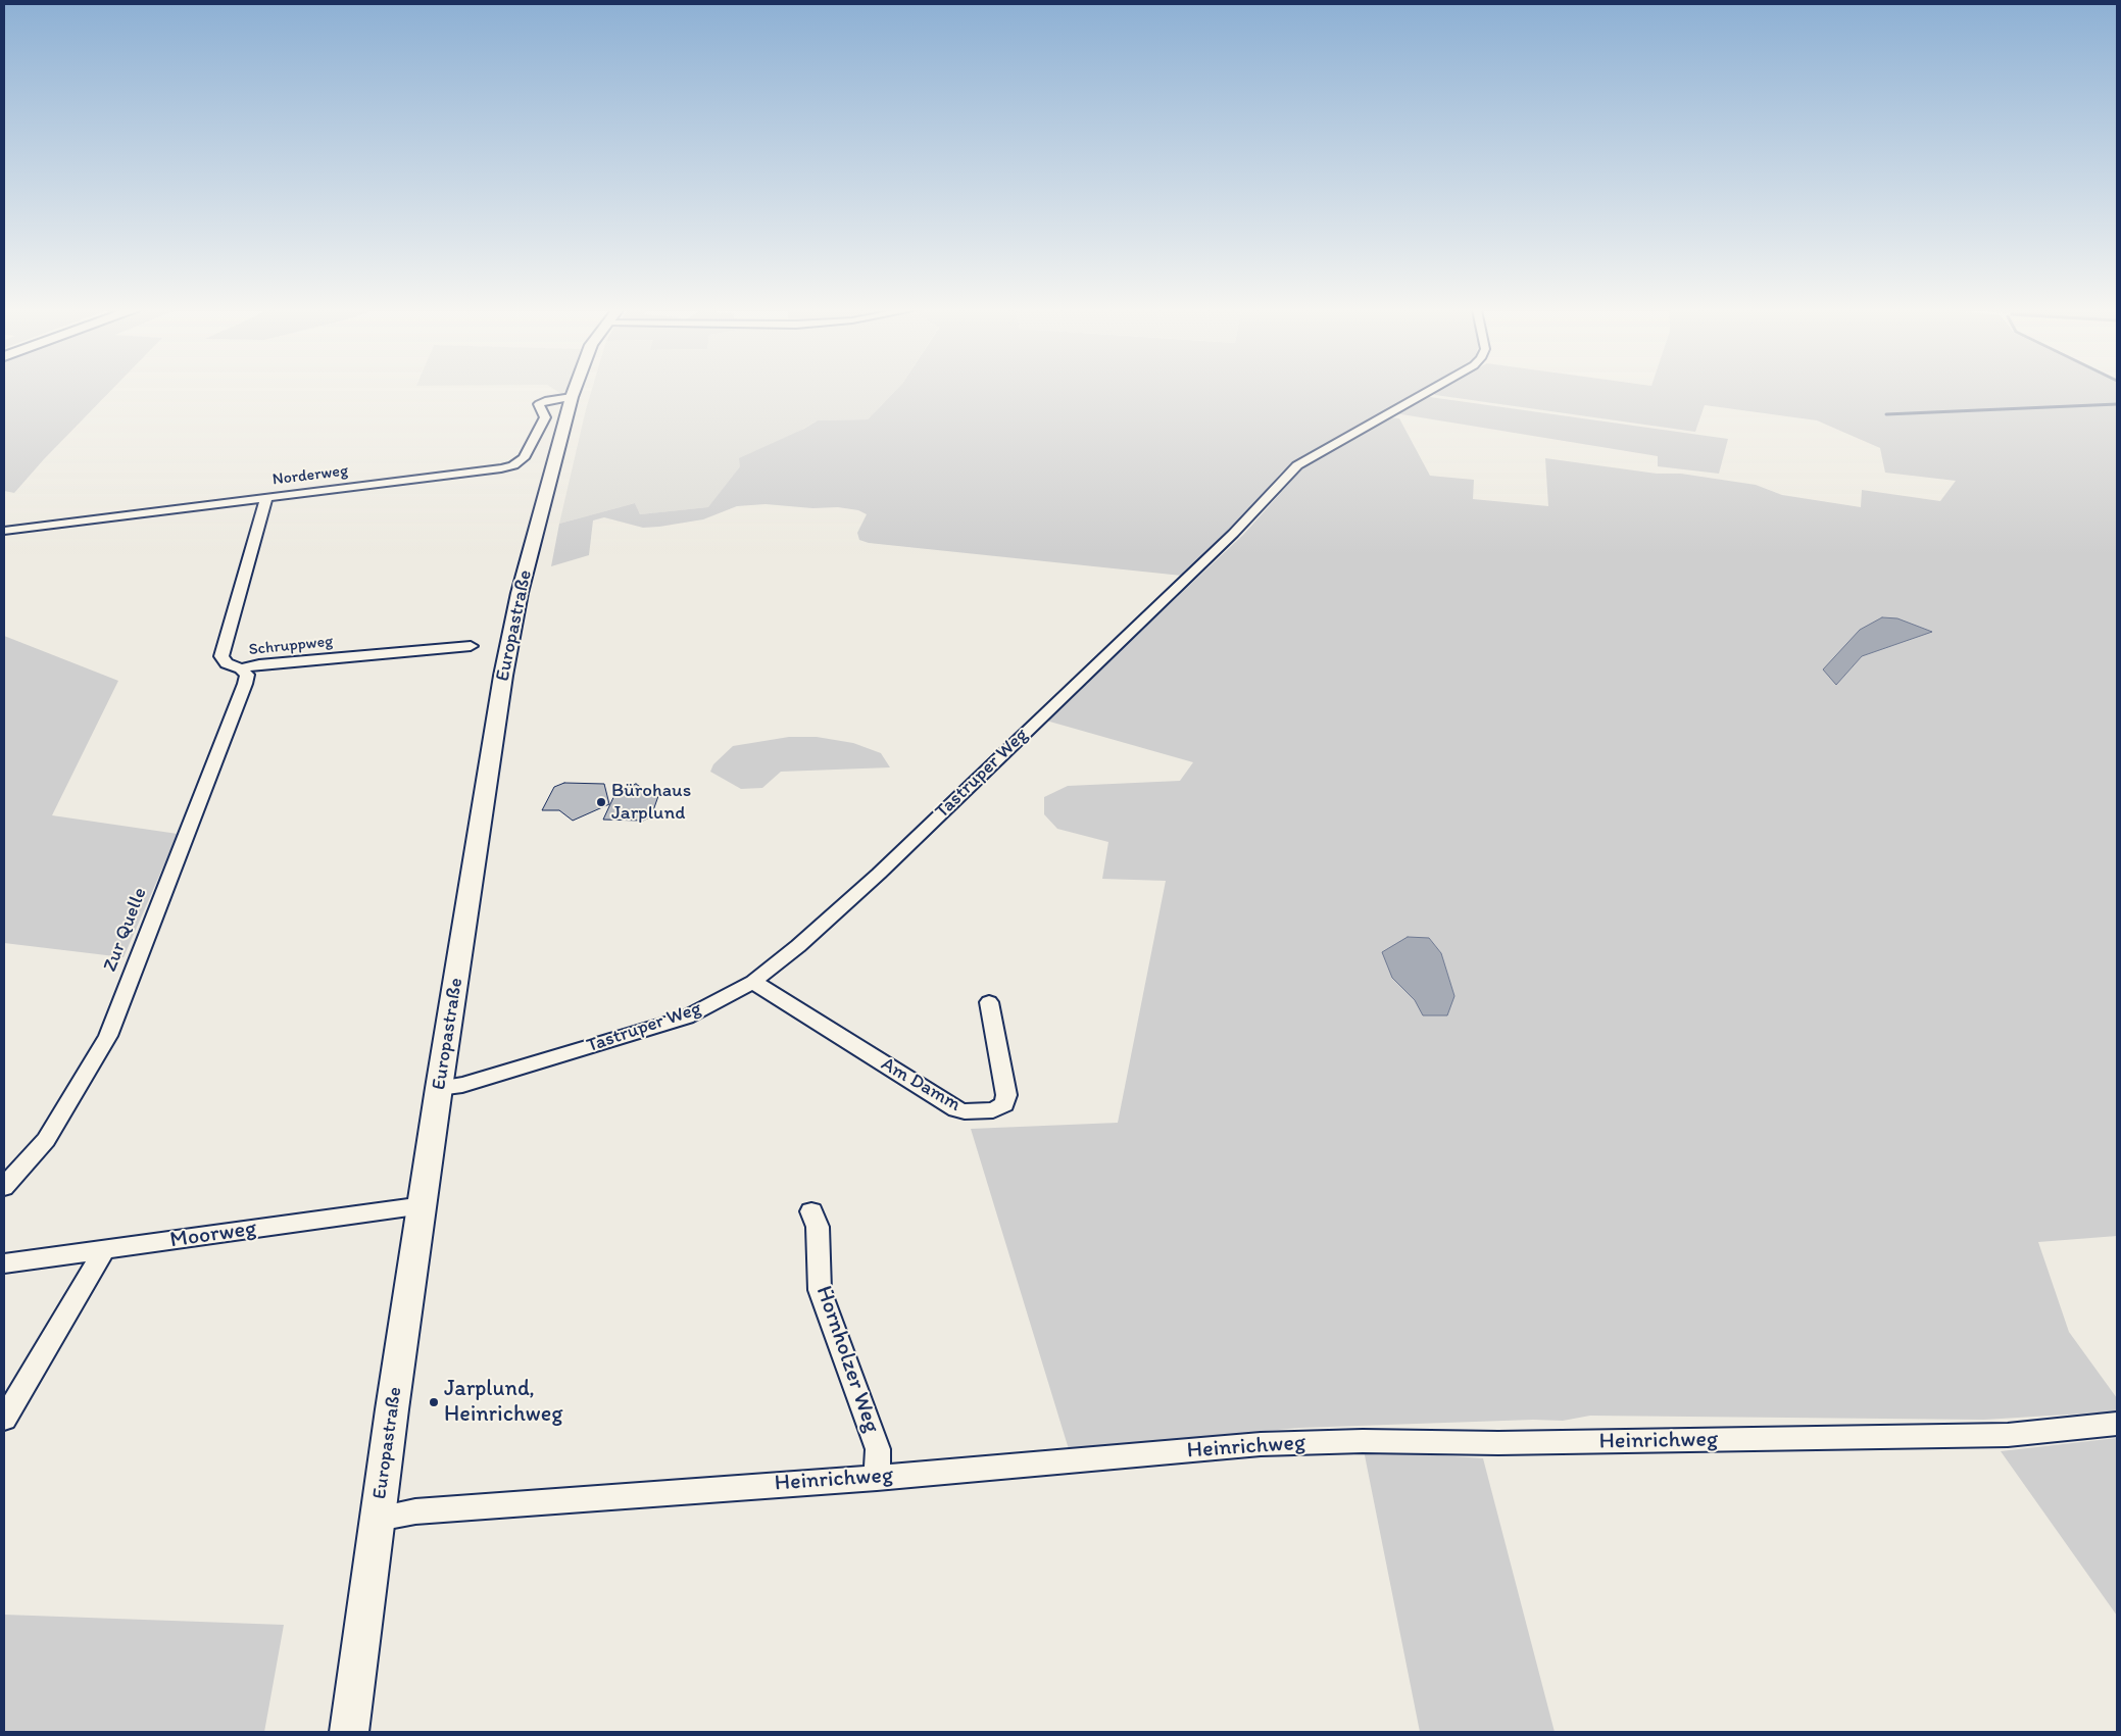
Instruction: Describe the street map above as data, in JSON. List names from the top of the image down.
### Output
{
  "streets": {
    "main road": ["Europastraße"],
    "street": [
      "Norderweg",
      "Schruppweg",
      "Tastruper Weg",
      "Zur Quelle",
      "Am Damm",
      "Moorweg",
      "Hornholzer Weg",
      "Heinrichweg"
    ]
  },
  "crossings": [
    ["Norderweg", "Europastraße"],
    ["Norderweg", "Schruppweg"],
    ["Europastraße", "Tastruper Weg"],
    ["Europastraße", "Moorweg"],
    ["Europastraße", "Heinrichweg"],
    ["Schruppweg", "Zur Quelle"],
    ["Tastruper Weg", "Am Damm"],
    ["Hornholzer Weg", "Heinrichweg"]
  ],
  "places": ["Bürohaus Jarplund", "Jarplund, Heinrichweg"]
}
